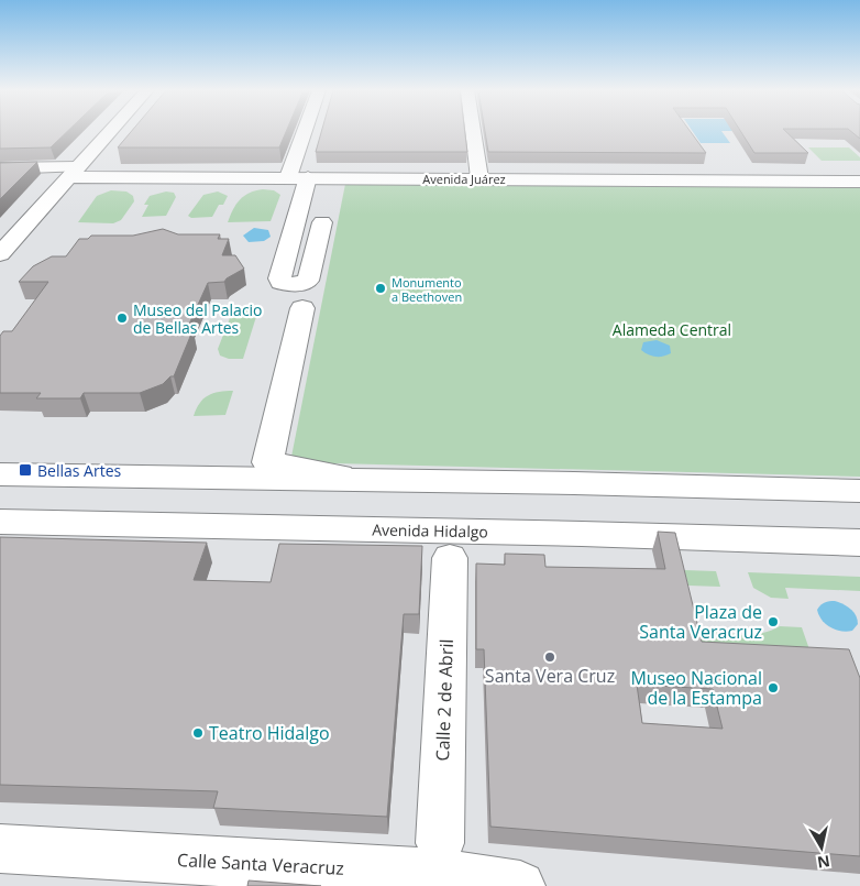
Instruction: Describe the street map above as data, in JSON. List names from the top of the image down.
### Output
{
  "streets": {
    "main road": [
      "Avenida Juárez",
      "Avenida Hidalgo",
      "Calle 2 de Abril",
      "Calle Santa Veracruz"
    ]
  },
  "crossings": [
    ["Calle 2 de Abril", "Calle Santa Veracruz"]
  ],
  "parks": ["Alameda Central"],
  "places": {
    "other": [
      "Monumento a Beethoven",
      "Museo del Palacio de Bellas Artes",
      "Plaza de Santa Veracruz",
      "Santa Vera Cruz",
      "Museo Nacional de la Estampa",
      "Teatro Hidalgo"
    ],
    "transit": ["Bellas Artes"]
  },
  "north": "bottom"
}
